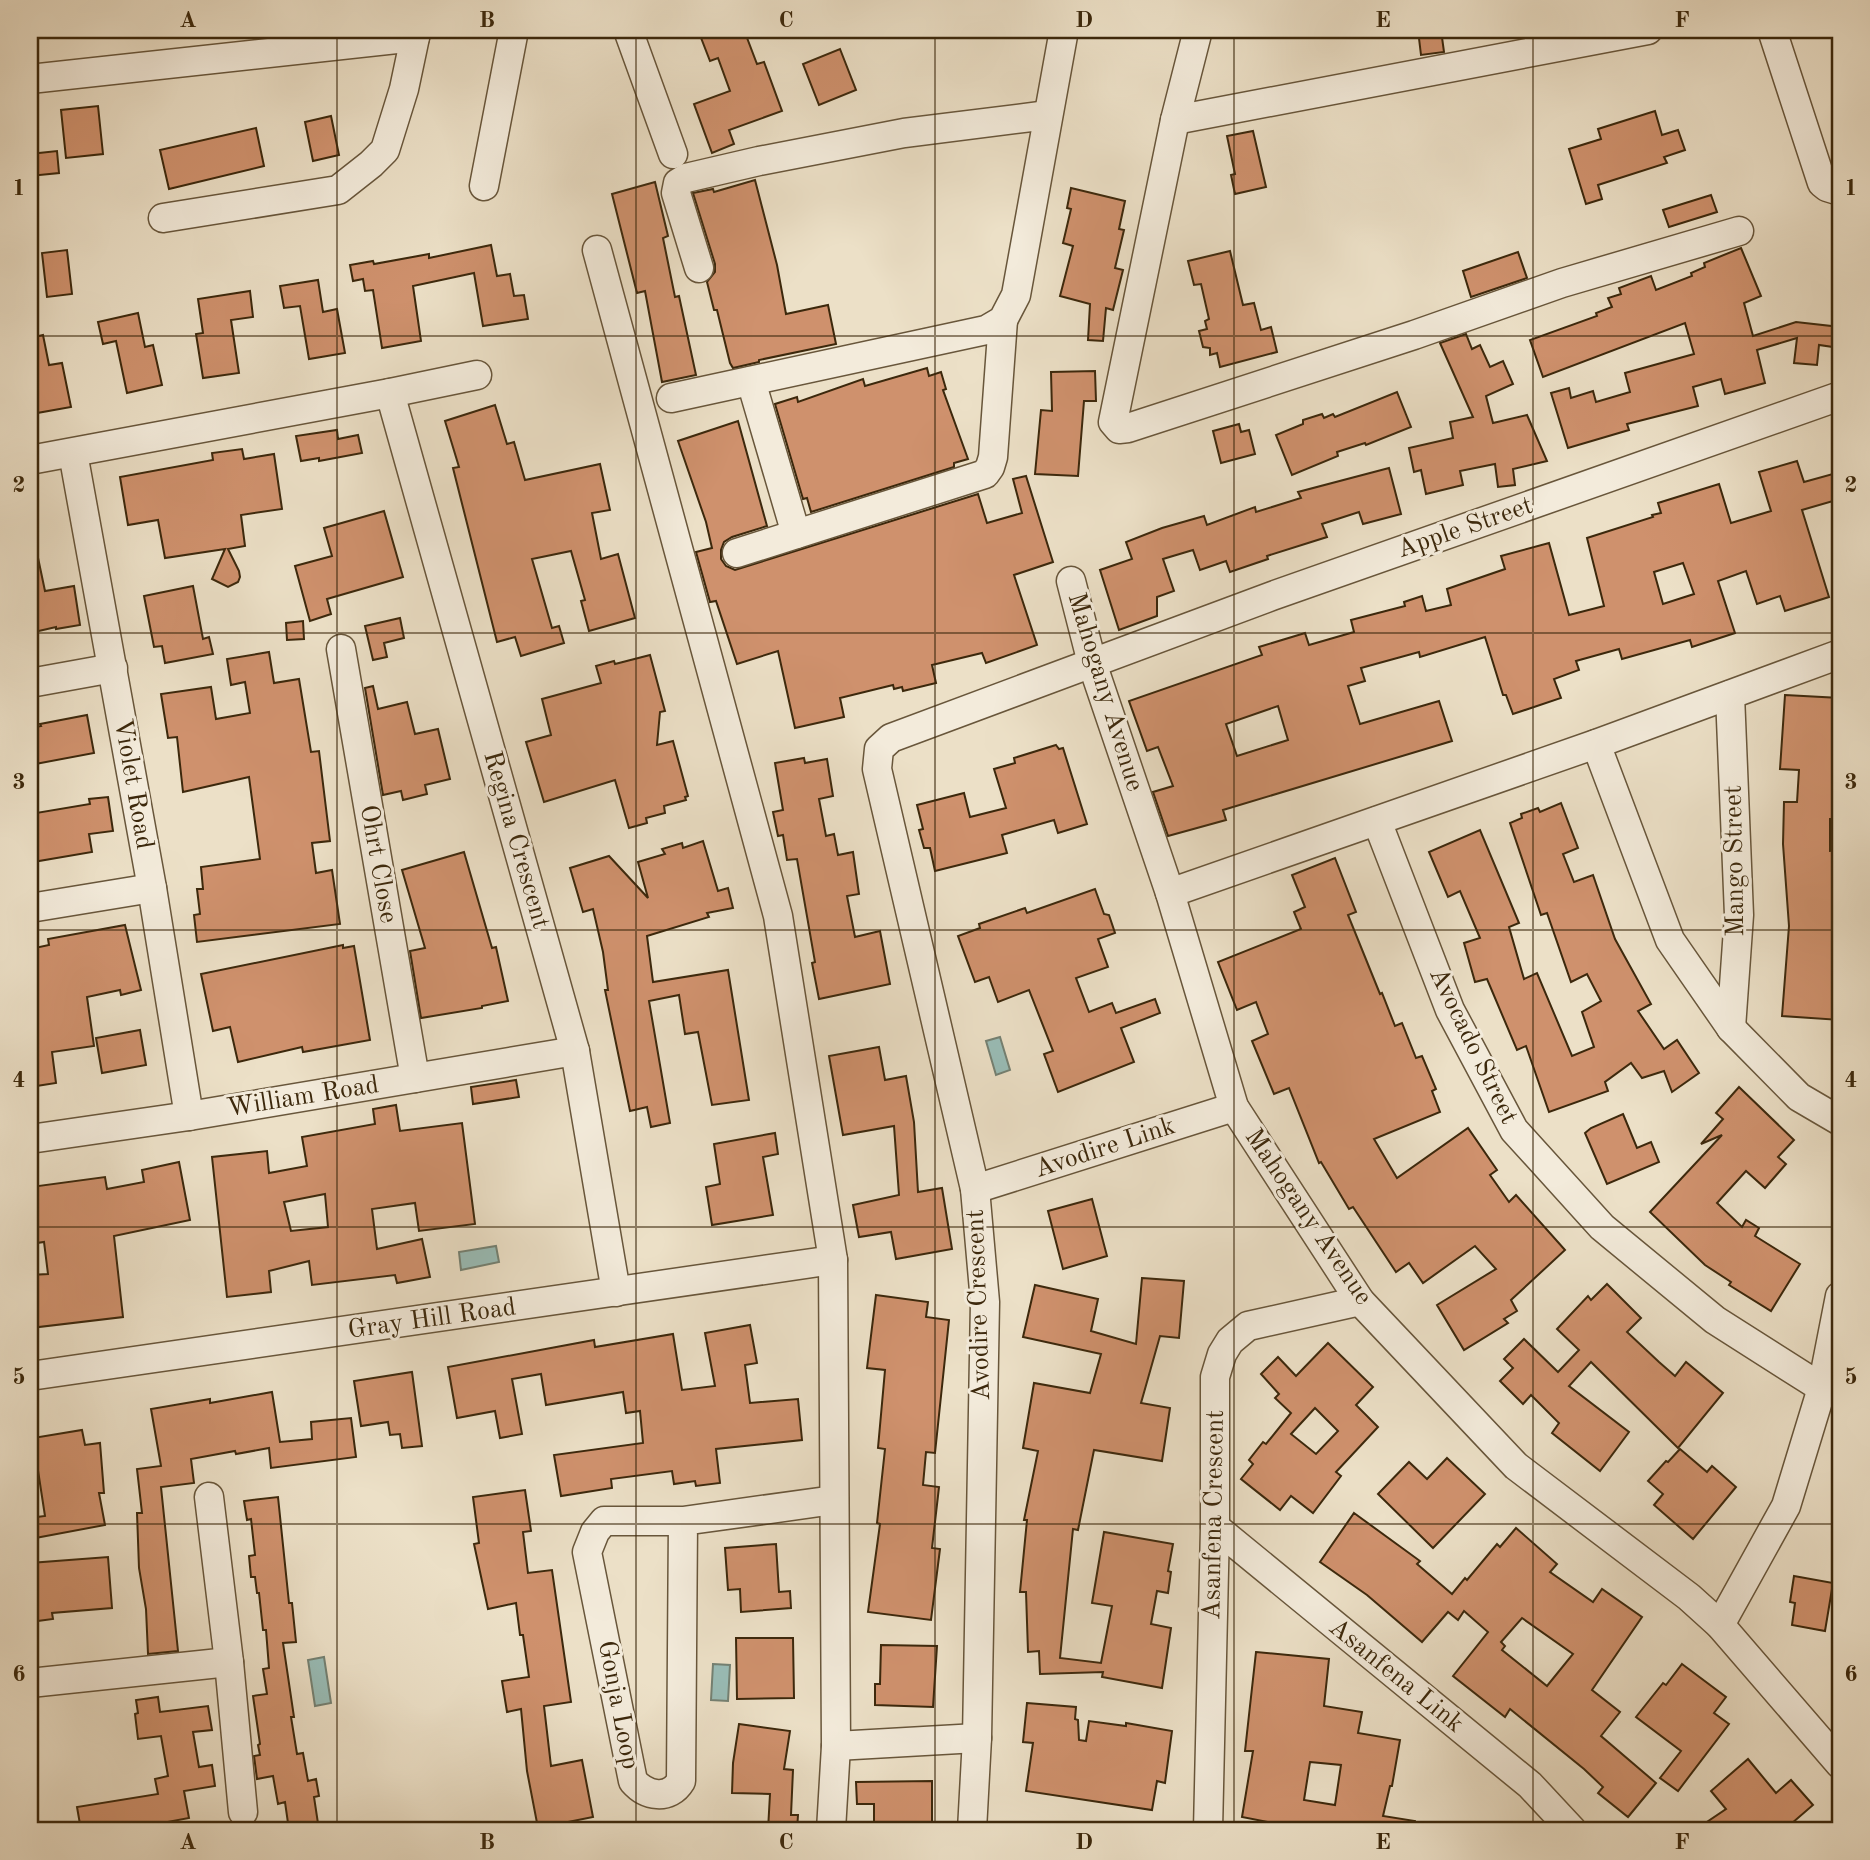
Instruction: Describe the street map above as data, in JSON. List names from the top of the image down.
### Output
{
  "streets": {
    "street": [
      "Apple Street",
      "Mahogany Avenue",
      "Violet Road",
      "Regina Crescent",
      "Mango Street",
      "Ohrt Close",
      "Avocado Street",
      "William Road",
      "Avodire Link",
      "Avodire Crescent",
      "Gray Hill Road",
      "Asanfena Crescent",
      "Asanfena Link",
      "Gonja Loop"
    ]
  },
  "crossings": [
    ["Apple Street", "Mahogany Avenue"],
    ["Apple Street", "Avodire Crescent"],
    ["Mahogany Avenue", "Avodire Link"],
    ["Mahogany Avenue", "Asanfena Crescent"],
    ["Violet Road", "William Road"],
    ["Regina Crescent", "William Road"],
    ["Regina Crescent", "Gray Hill Road"],
    ["Ohrt Close", "William Road"],
    ["Avodire Link", "Avodire Crescent"],
    ["Asanfena Crescent", "Asanfena Link"]
  ],
  "grid": {
    "columns": [
      "A",
      "B",
      "C",
      "D",
      "E",
      "F"
    ],
    "rows": [
      "1",
      "2",
      "3",
      "4",
      "5",
      "6"
    ]
  }
}
